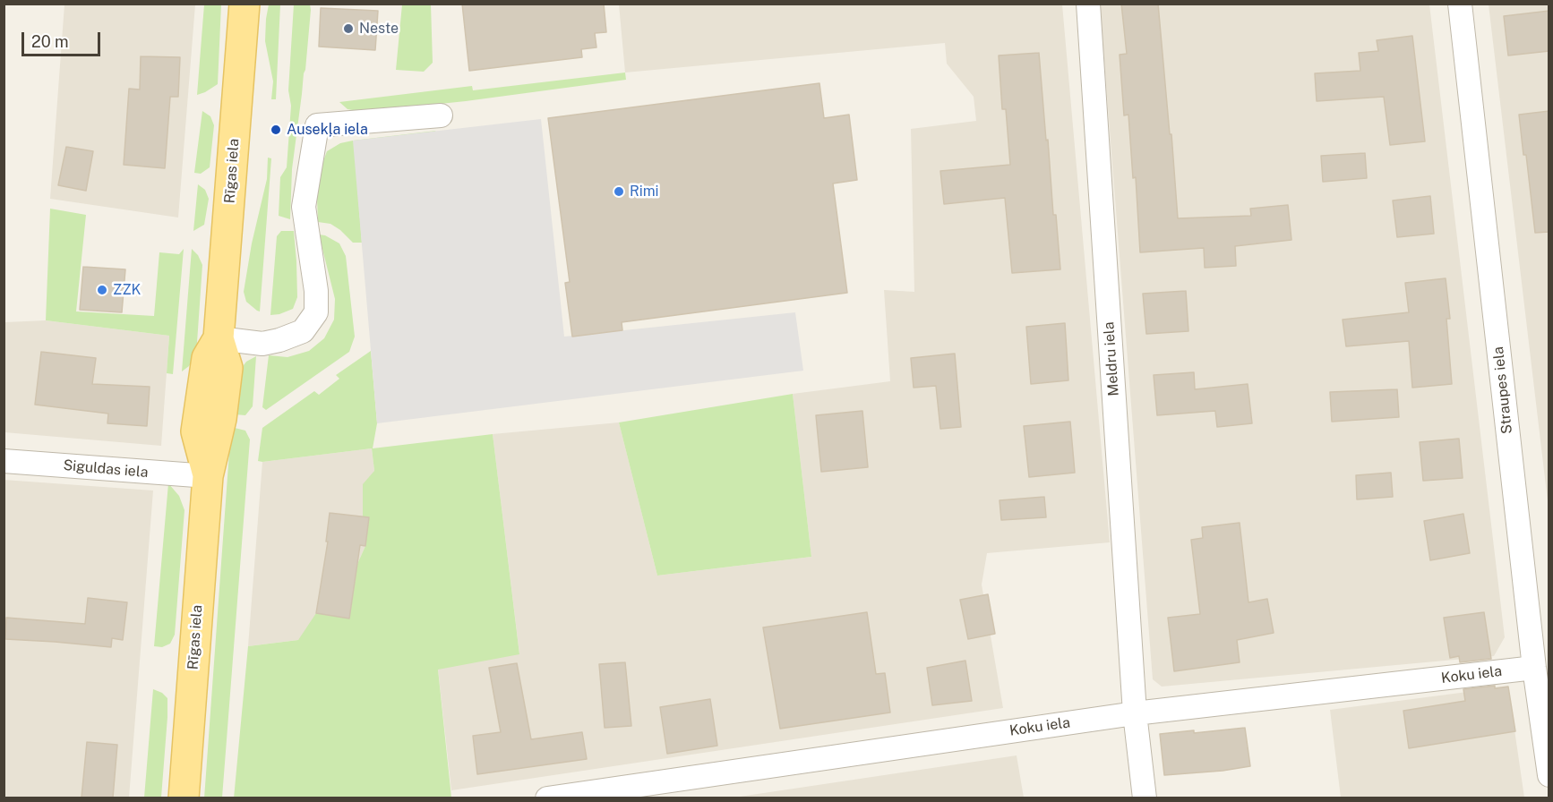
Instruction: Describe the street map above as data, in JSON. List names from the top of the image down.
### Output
{
  "streets": {
    "main road": ["Rīgas iela"],
    "street": [
      "Meldru iela",
      "Straupes iela",
      "Siguldas iela",
      "Koku iela"
    ]
  },
  "crossings": [
    ["Rīgas iela", "Siguldas iela"],
    ["Meldru iela", "Koku iela"],
    ["Straupes iela", "Koku iela"]
  ],
  "places": [
    "Neste",
    "Ausekļa iela",
    "Rimi",
    "ZZK"
  ],
  "scale_bar": "20 m"
}
